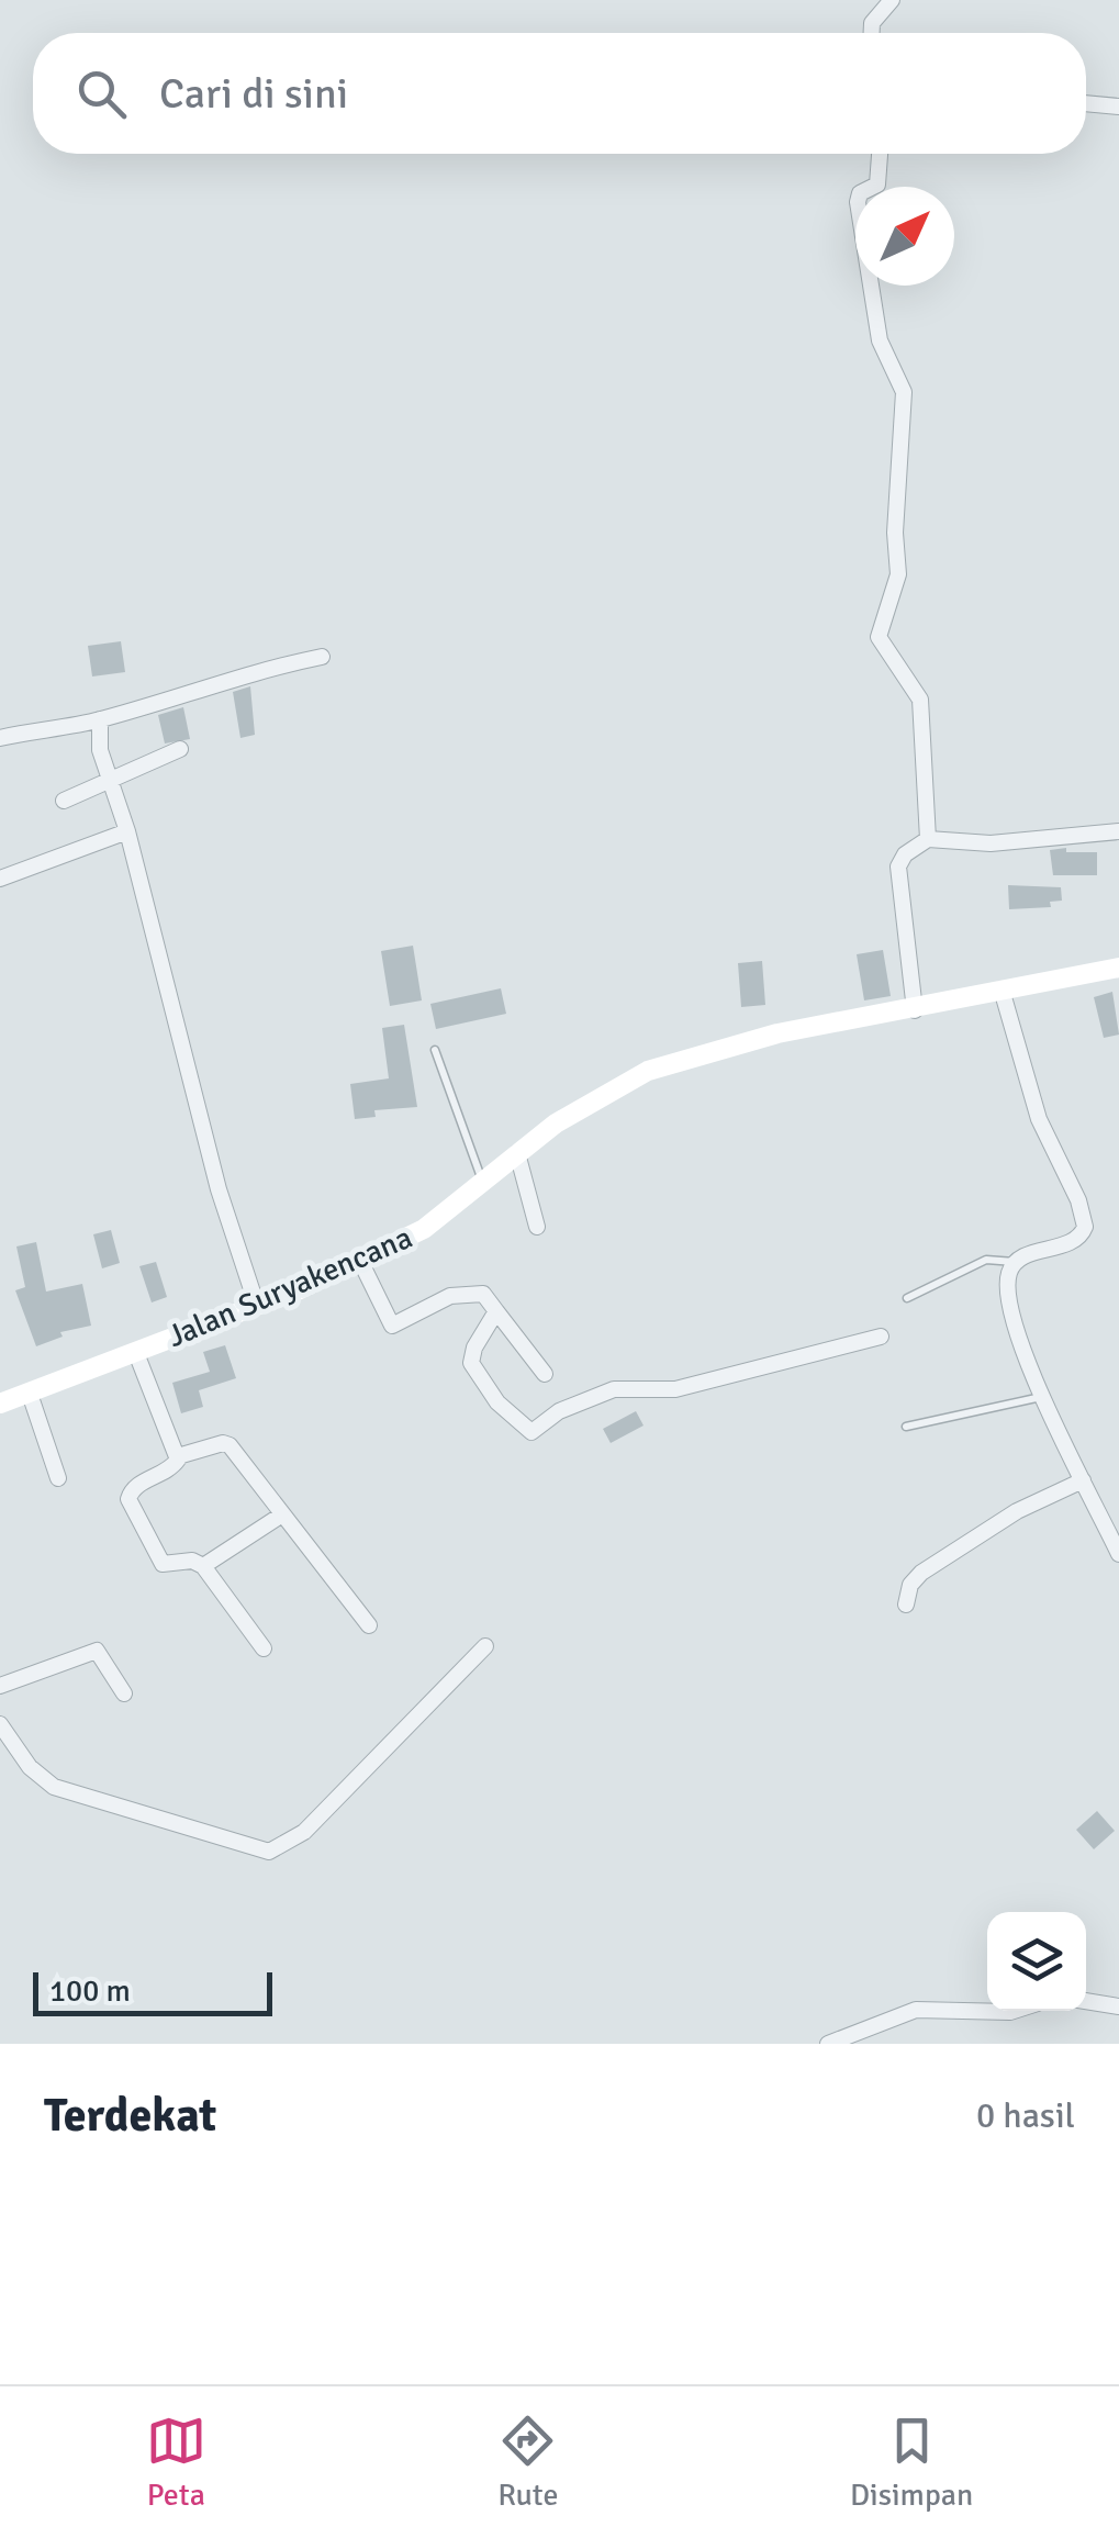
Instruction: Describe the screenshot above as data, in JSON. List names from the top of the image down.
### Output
{
  "streets": {
    "street": ["Jalan Suryakencana"]
  },
  "scale_bar": "100 m",
  "north": "top right",
  "page": {
    "search": "Cari di sini",
    "scale": "100 m",
    "heading": ["Terdekat", "0 hasil"],
    "nav": ["Peta", "Rute", "Disimpan"]
  }
}
